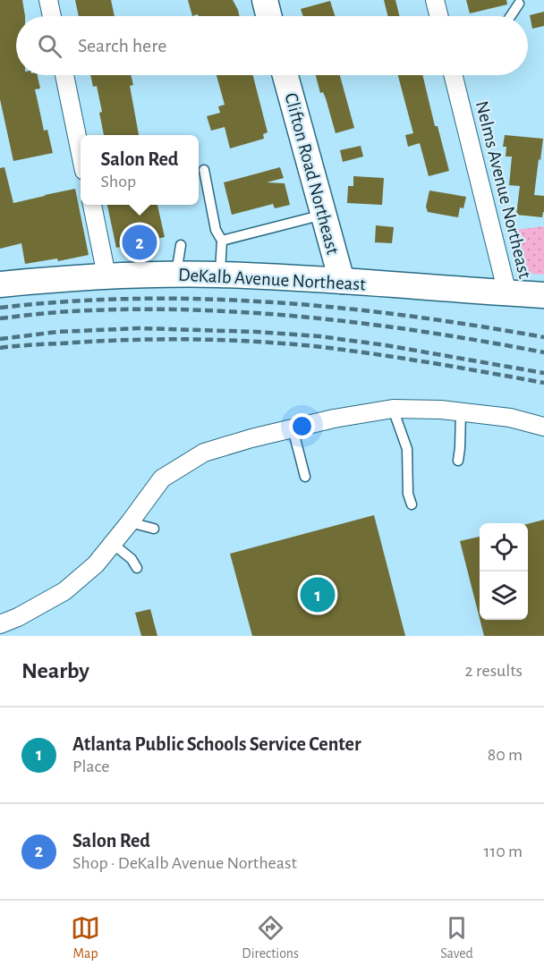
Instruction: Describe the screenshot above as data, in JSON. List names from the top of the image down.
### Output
{
  "streets": {
    "main road": ["Clifton Road Northeast", "DeKalb Avenue Northeast"],
    "street": ["Nelms Avenue Northeast"]
  },
  "crossings": [
    ["Clifton Road Northeast", "DeKalb Avenue Northeast"],
    ["Nelms Avenue Northeast", "DeKalb Avenue Northeast"]
  ],
  "page": {
    "search": "Search here",
    "popup": ["Salon Red", "Shop"],
    "pins": ["2", "1"],
    "heading": ["Nearby", "2 results"],
    "list": [
      {
        "mark": "1",
        "name": "Atlanta Public Schools Service Center",
        "note": "Place",
        "value": "80 m"
      },
      {
        "mark": "2",
        "name": "Salon Red",
        "note": "Shop · DeKalb Avenue Northeast",
        "value": "110 m"
      }
    ],
    "nav": ["Map", "Directions", "Saved"]
  }
}
